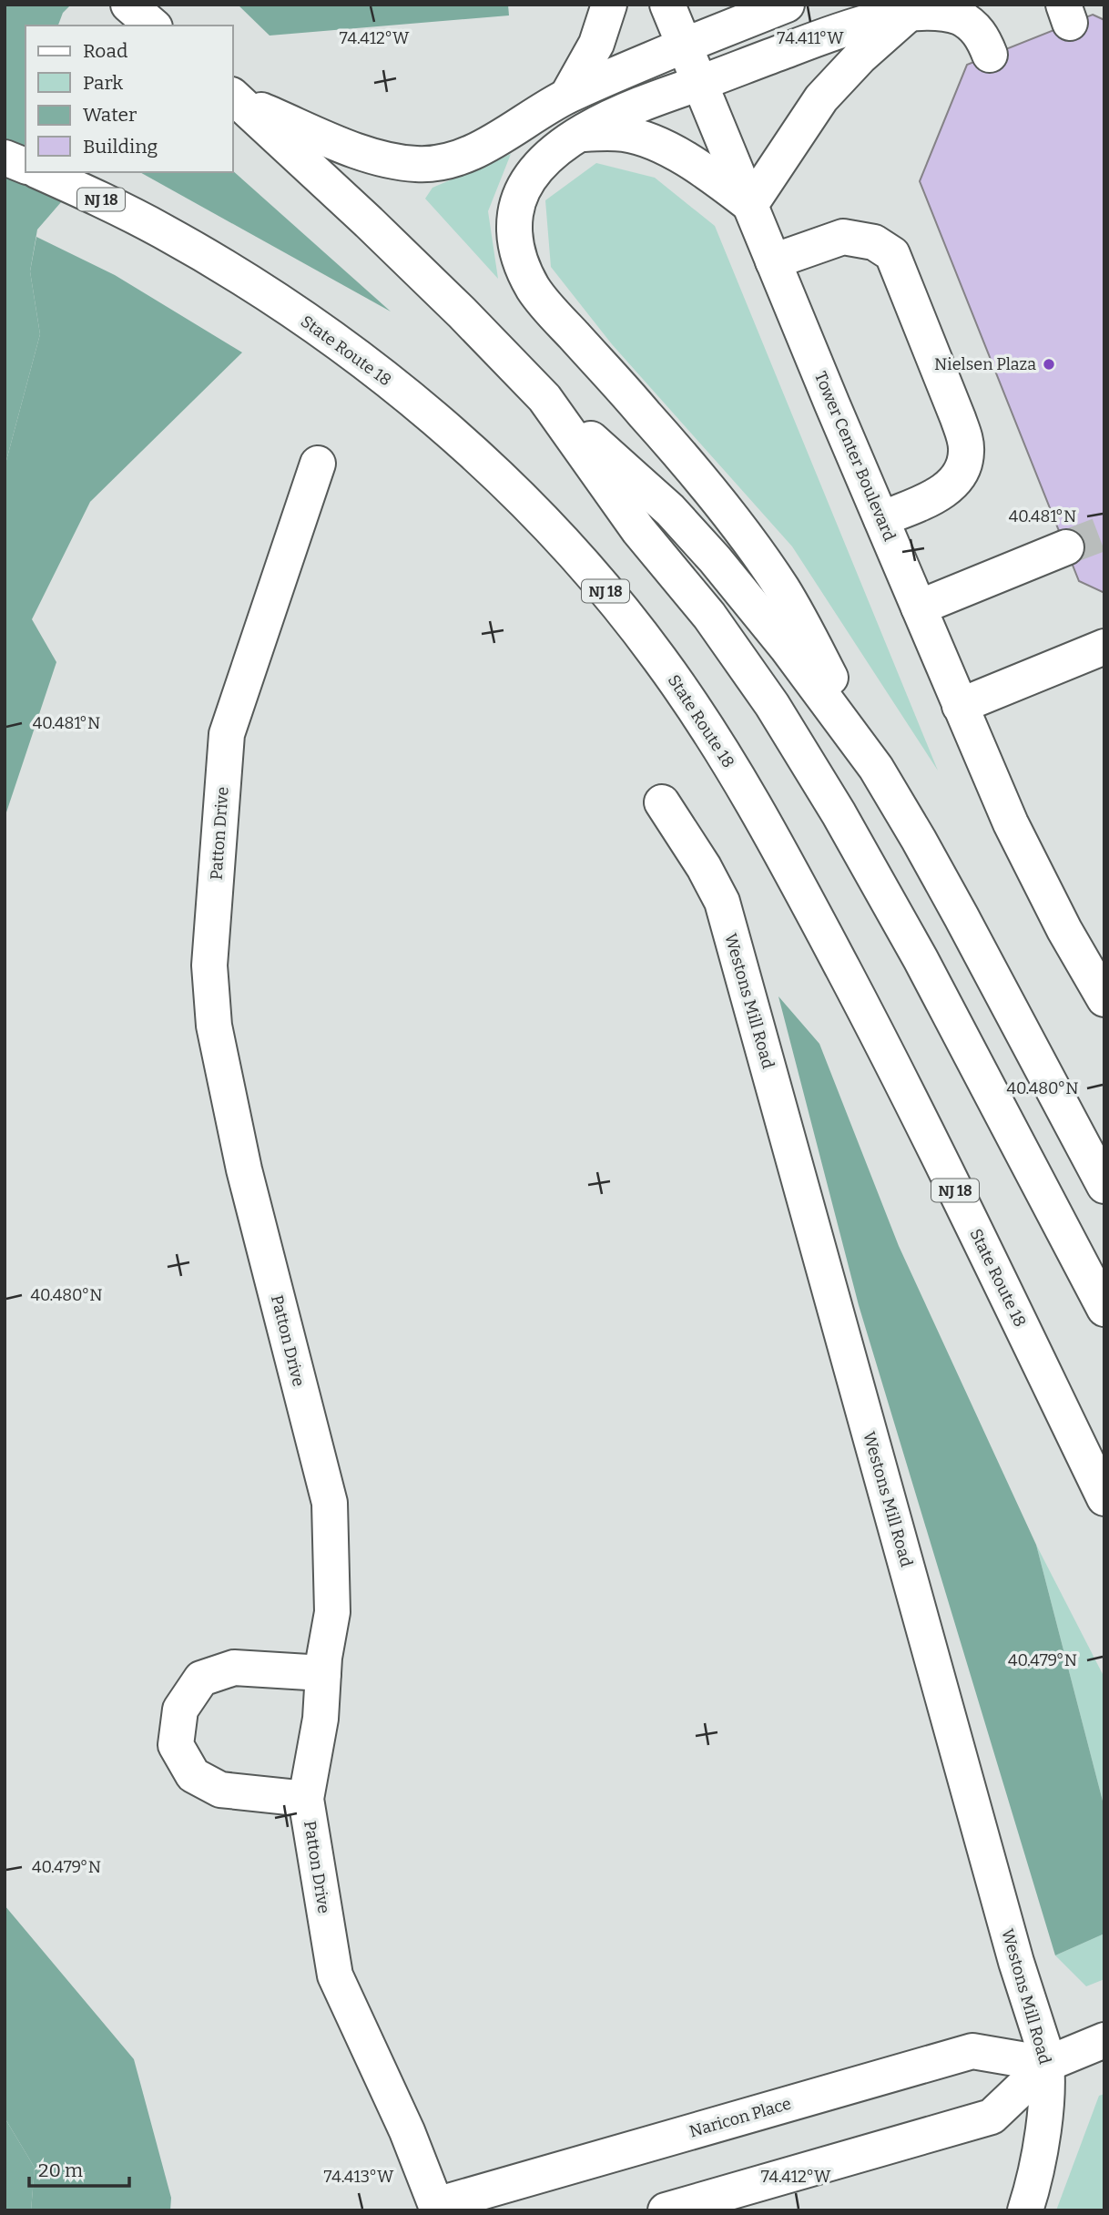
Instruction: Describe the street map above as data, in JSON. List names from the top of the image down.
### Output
{
  "streets": {
    "main road": [
      "NJ 18",
      "State Route 18",
      "Tower Center Boulevard",
      "Patton Drive",
      "Westons Mill Road",
      "Naricon Place"
    ]
  },
  "crossings": [
    ["Patton Drive", "Naricon Place"],
    ["Westons Mill Road", "Naricon Place"]
  ],
  "places": ["Nielsen Plaza"],
  "legend": [
    "Road",
    "Park",
    "Water",
    "Building"
  ],
  "scale_bar": "20 m",
  "coordinates": [
    "74.411°W",
    "74.412°W",
    "40.481°N",
    "40.480°N",
    "40.479°N",
    "74.413°W"
  ]
}
